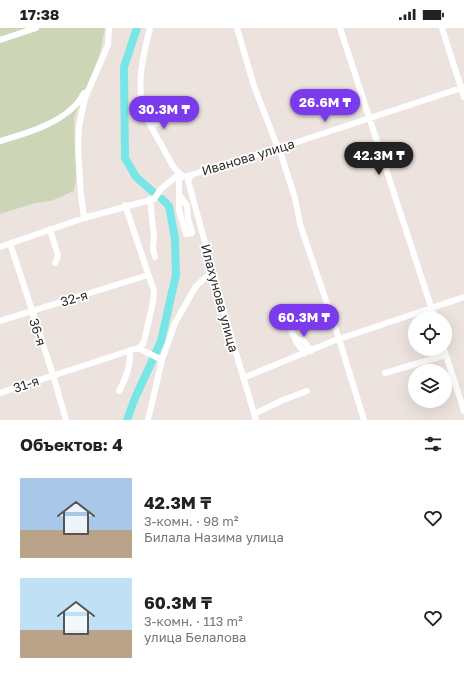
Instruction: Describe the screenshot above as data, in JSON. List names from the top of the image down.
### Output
{
  "streets": {
    "street": [
      "Иванова улица",
      "32-я",
      "Илахунова улица",
      "36-я",
      "31-я"
    ]
  },
  "crossings": [
    ["Иванова улица", "Илахунова улица"],
    ["32-я", "36-я"],
    ["36-я", "31-я"]
  ],
  "page": {
    "status": "17:38",
    "price": [
      "26.6M ₸",
      "30.3M ₸",
      "42.3M ₸",
      "60.3M ₸"
    ],
    "heading": "Объектов: 4",
    "list": [
      {
        "name": "42.3M ₸",
        "note": "3-комн. · 98 m² · Билала Назима улица"
      },
      {
        "name": "60.3M ₸",
        "note": "3-комн. · 113 m² · улица Белалова"
      }
    ]
  }
}
